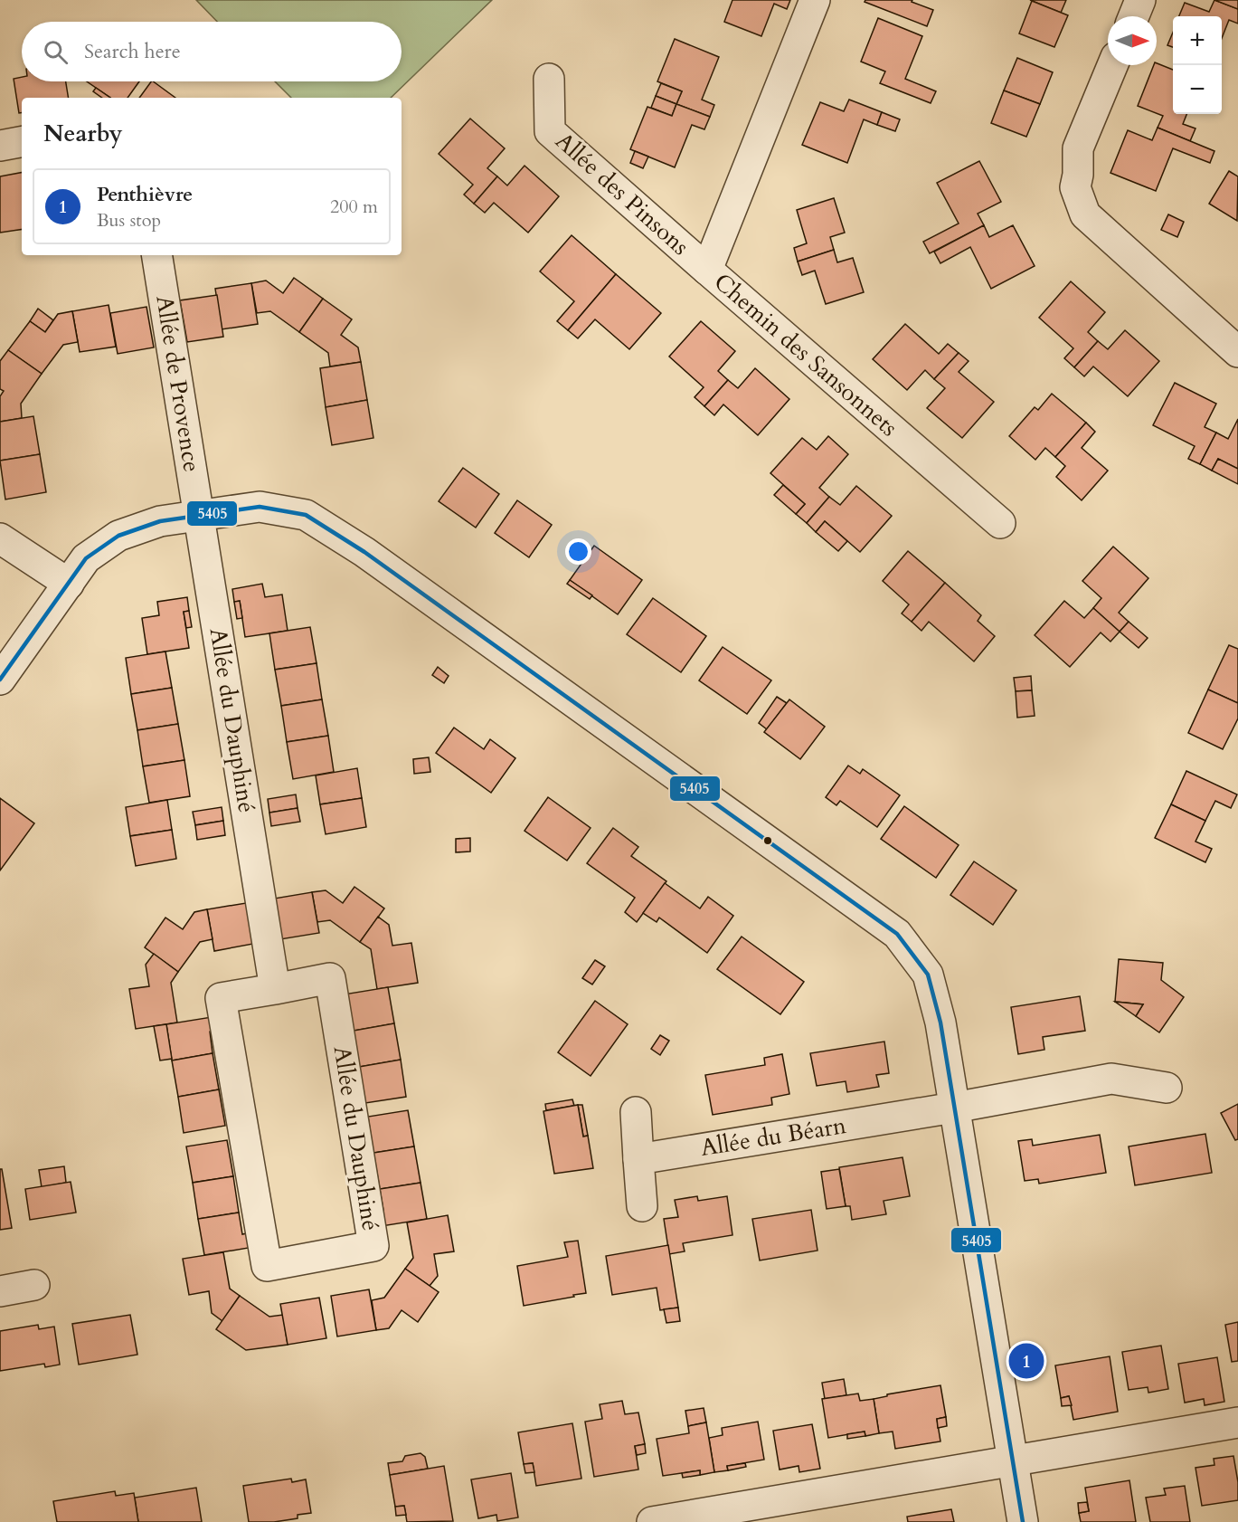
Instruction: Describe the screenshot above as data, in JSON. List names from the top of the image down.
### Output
{
  "streets": {
    "street": [
      "Allée des Pinsons",
      "Chemin des Sansonnets",
      "Allée de Provence",
      "Allée du Dauphiné",
      "Allée du Béarn"
    ]
  },
  "crossings": [
    ["Allée des Pinsons", "Chemin des Sansonnets"],
    ["Allée de Provence", "Allée du Dauphiné"]
  ],
  "lines": ["transit line 5405"],
  "north": "right",
  "page": {
    "map_buttons": ["+", "−"],
    "search": "Search here",
    "heading": "Nearby",
    "list": [
      {
        "mark": "1",
        "name": "Penthièvre",
        "note": "Bus stop",
        "value": "200 m"
      }
    ],
    "pins": "1"
  }
}
